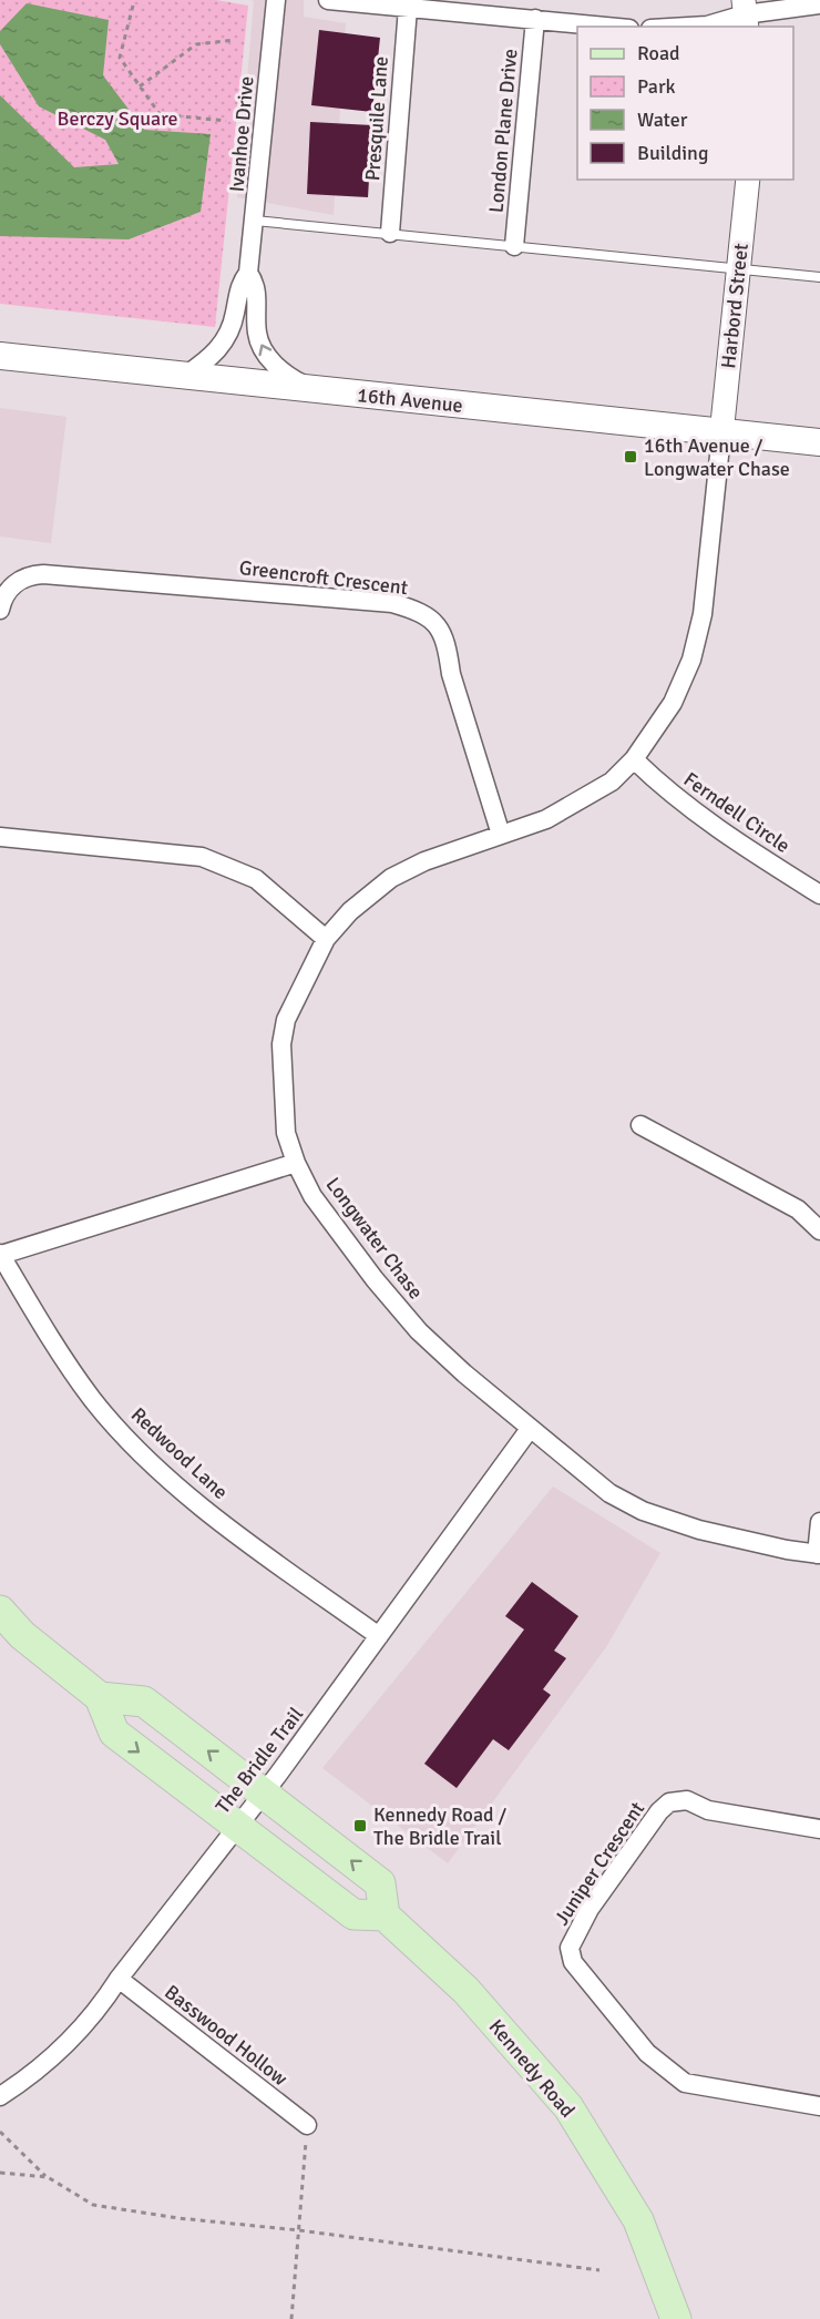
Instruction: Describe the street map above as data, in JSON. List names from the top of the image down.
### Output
{
  "streets": {
    "main road": ["16th Avenue", "Kennedy Road"],
    "street": [
      "Presquile Lane",
      "London Plane Drive",
      "Ivanhoe Drive",
      "Harbord Street",
      "Greencroft Crescent",
      "Ferndell Circle",
      "Longwater Chase",
      "Redwood Lane",
      "The Bridle Trail",
      "Juniper Crescent",
      "Basswood Hollow"
    ]
  },
  "crossings": [
    ["Ivanhoe Drive", "16th Avenue"],
    ["Harbord Street", "16th Avenue"],
    ["Harbord Street", "Longwater Chase"],
    ["16th Avenue", "Longwater Chase"],
    ["Greencroft Crescent", "Longwater Chase"],
    ["Ferndell Circle", "Longwater Chase"],
    ["Longwater Chase", "Redwood Lane"],
    ["Longwater Chase", "The Bridle Trail"],
    ["Redwood Lane", "The Bridle Trail"],
    ["The Bridle Trail", "Basswood Hollow"]
  ],
  "parks": ["Berczy Square"],
  "places": {
    "transit": ["16th Avenue / Longwater Chase", "Kennedy Road / The Bridle Trail"]
  },
  "legend": [
    "Road",
    "Park",
    "Water",
    "Building"
  ]
}
